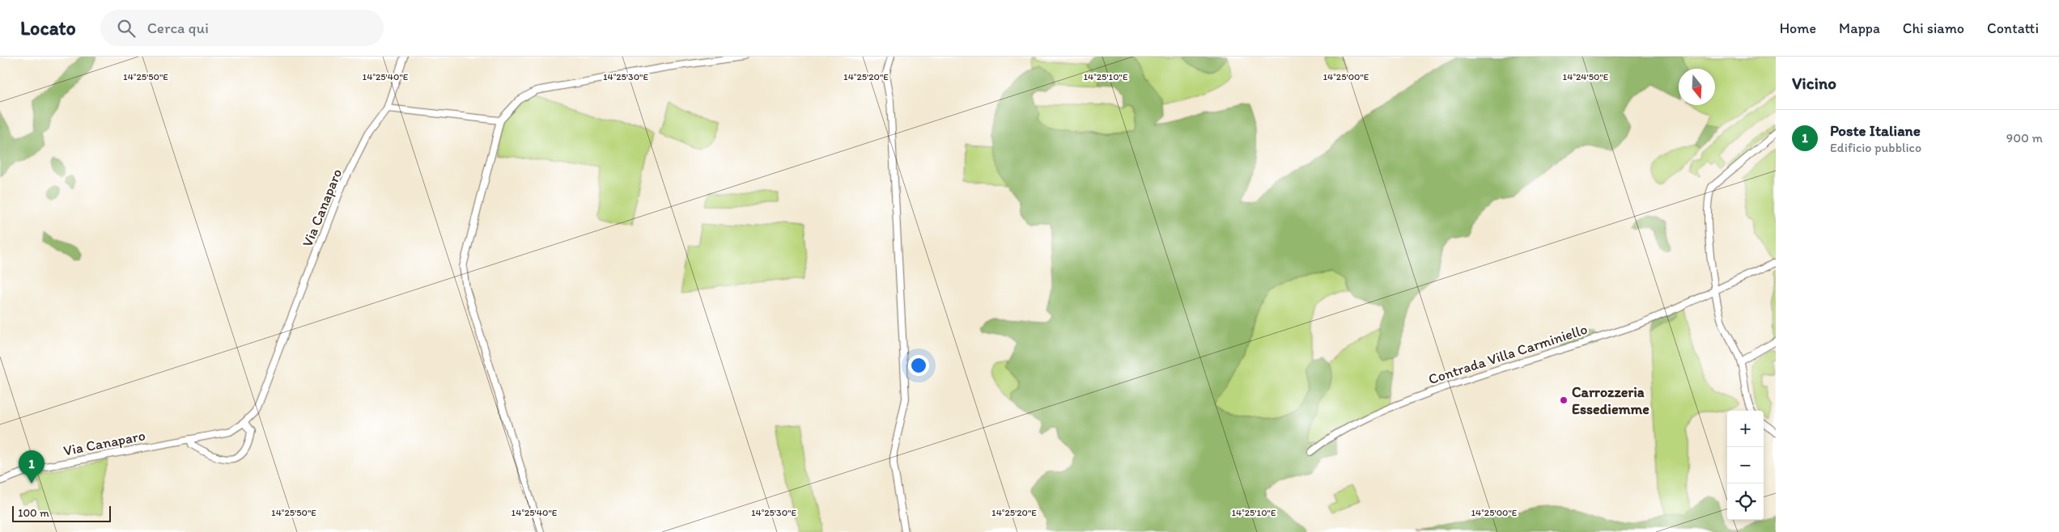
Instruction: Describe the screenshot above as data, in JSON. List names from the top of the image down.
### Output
{
  "streets": {
    "street": ["Via Canaparo", "Contrada Villa Carminiello"]
  },
  "places": ["Carrozzeria Essediemme"],
  "scale_bar": "100 m",
  "north": "bottom",
  "page": {
    "header": "Locato",
    "search": "Cerca qui",
    "nav": [
      "Home",
      "Mappa",
      "Chi siamo",
      "Contatti"
    ],
    "heading": "Vicino",
    "list": [
      {
        "mark": "1",
        "name": "Poste Italiane",
        "note": "Edificio pubblico",
        "value": "900 m"
      }
    ],
    "map_buttons": ["+", "−"],
    "pins": "1",
    "scale": "100 m"
  },
  "coordinates": [
    "14°25'50\"E",
    "14°25'40\"E",
    "14°25'30\"E",
    "14°25'20\"E",
    "14°25'10\"E",
    "14°25'00\"E",
    "14°24'50\"E"
  ]
}
